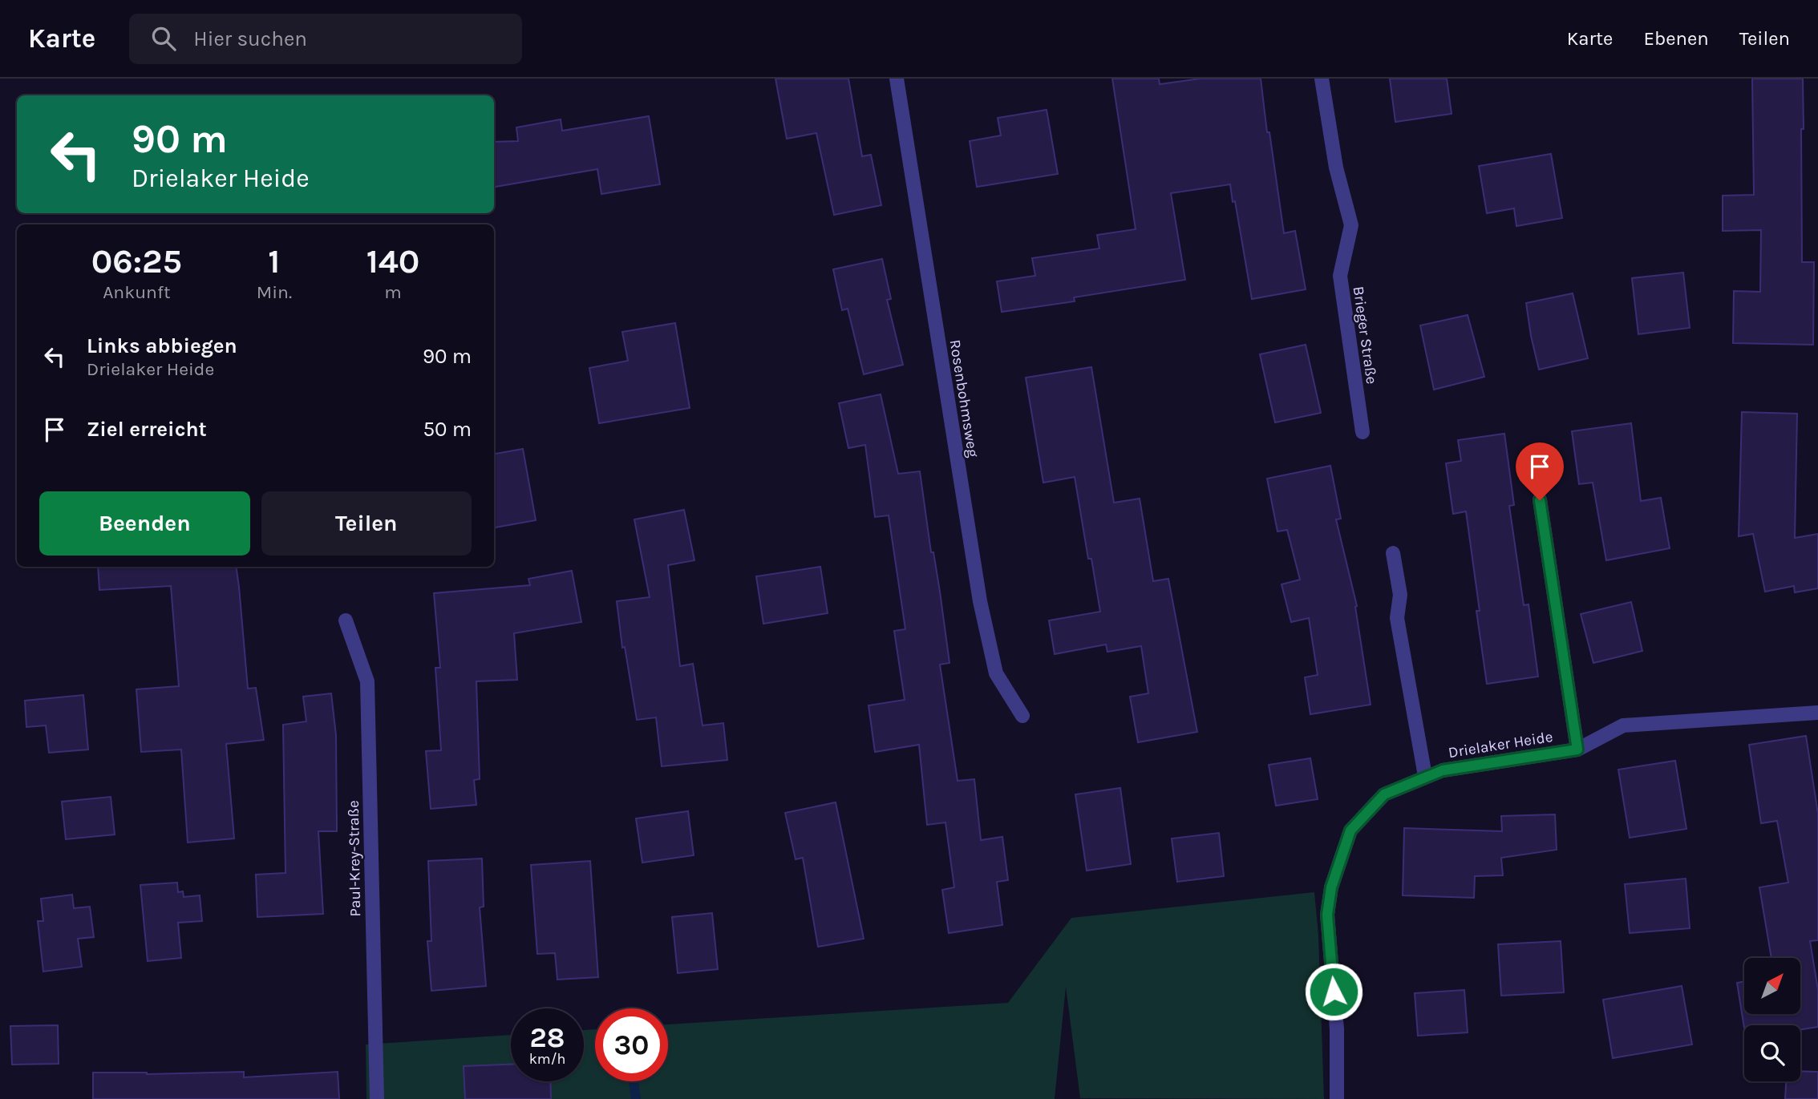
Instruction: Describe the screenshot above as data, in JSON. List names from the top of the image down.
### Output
{
  "streets": {
    "street": [
      "Brieger Straße",
      "Rosenbohmsweg",
      "Drielaker Heide",
      "Paul-Krey-Straße"
    ]
  },
  "north": "top right",
  "page": {
    "header": "Karte",
    "search": "Hier suchen",
    "nav": ["Karte", "Ebenen", "Teilen"],
    "turn": ["90 m", "Drielaker Heide"],
    "eta": [
      "06:25",
      "Ankunft",
      "1",
      "Min.",
      "140",
      "m"
    ],
    "list": [
      {
        "name": "Links abbiegen",
        "note": "Drielaker Heide",
        "value": "90 m"
      },
      {
        "name": "Ziel erreicht",
        "value": "50 m"
      }
    ],
    "buttons": ["Beenden", "Teilen"],
    "speed": "28 km/h",
    "limit": "30"
  }
}
